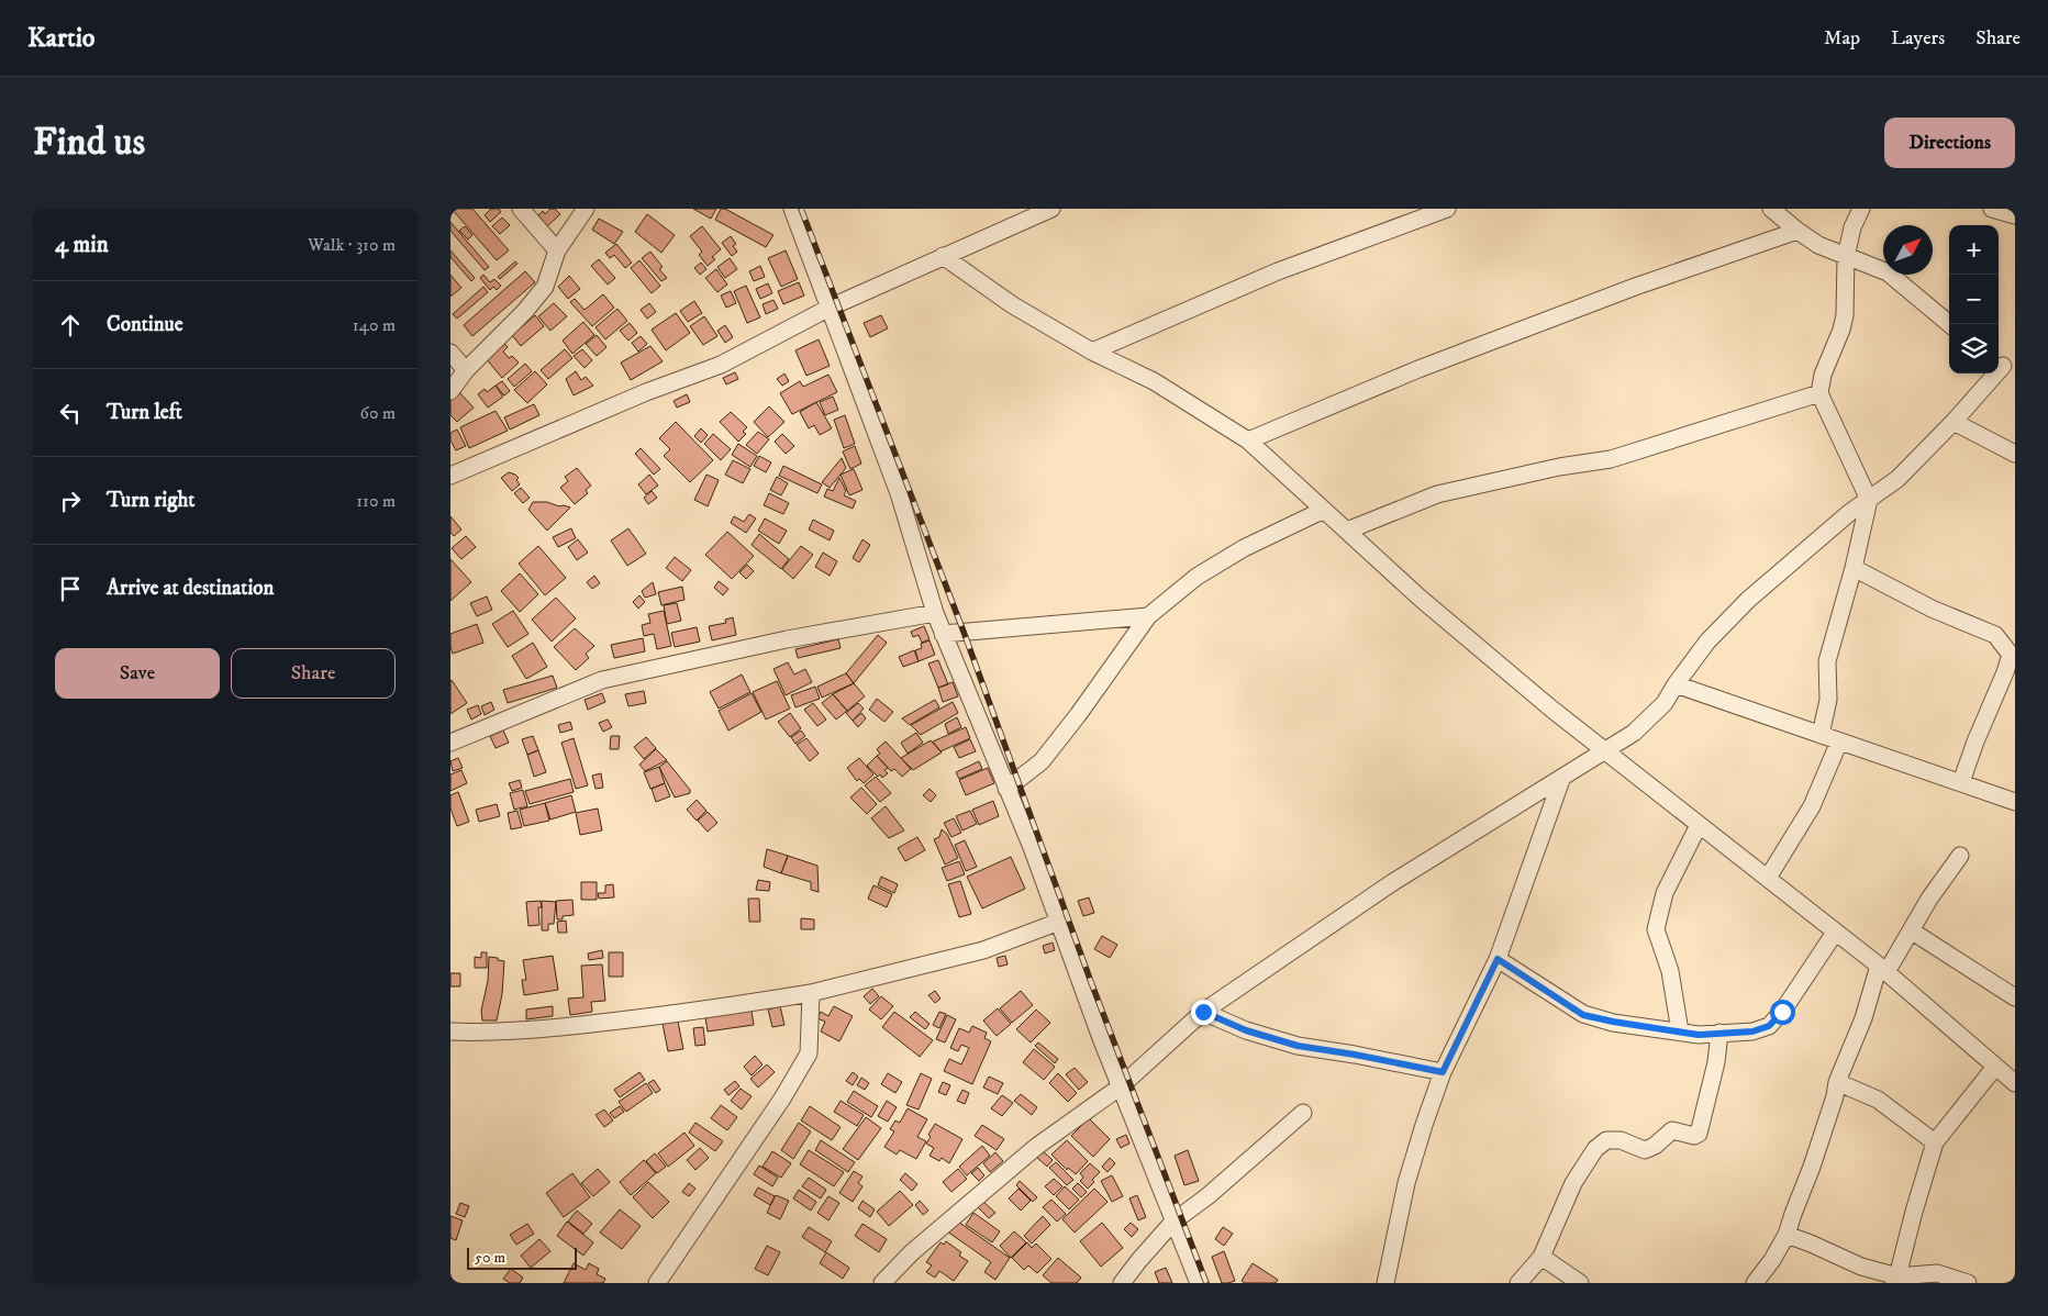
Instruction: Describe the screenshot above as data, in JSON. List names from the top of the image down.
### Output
{
  "scale_bar": "50 m",
  "north": "top right",
  "page": {
    "header": "Kartio",
    "nav": ["Map", "Layers", "Share"],
    "buttons": [
      "Directions",
      ["Save", "Share"]
    ],
    "title": "Find us",
    "heading": ["4 min", "Walk · 310 m"],
    "map_buttons": ["+", "−"],
    "list": [
      ["Continue", "140 m"],
      ["Turn left", "60 m"],
      ["Turn right", "110 m"],
      "Arrive at destination"
    ],
    "scale": "50 m"
  }
}
